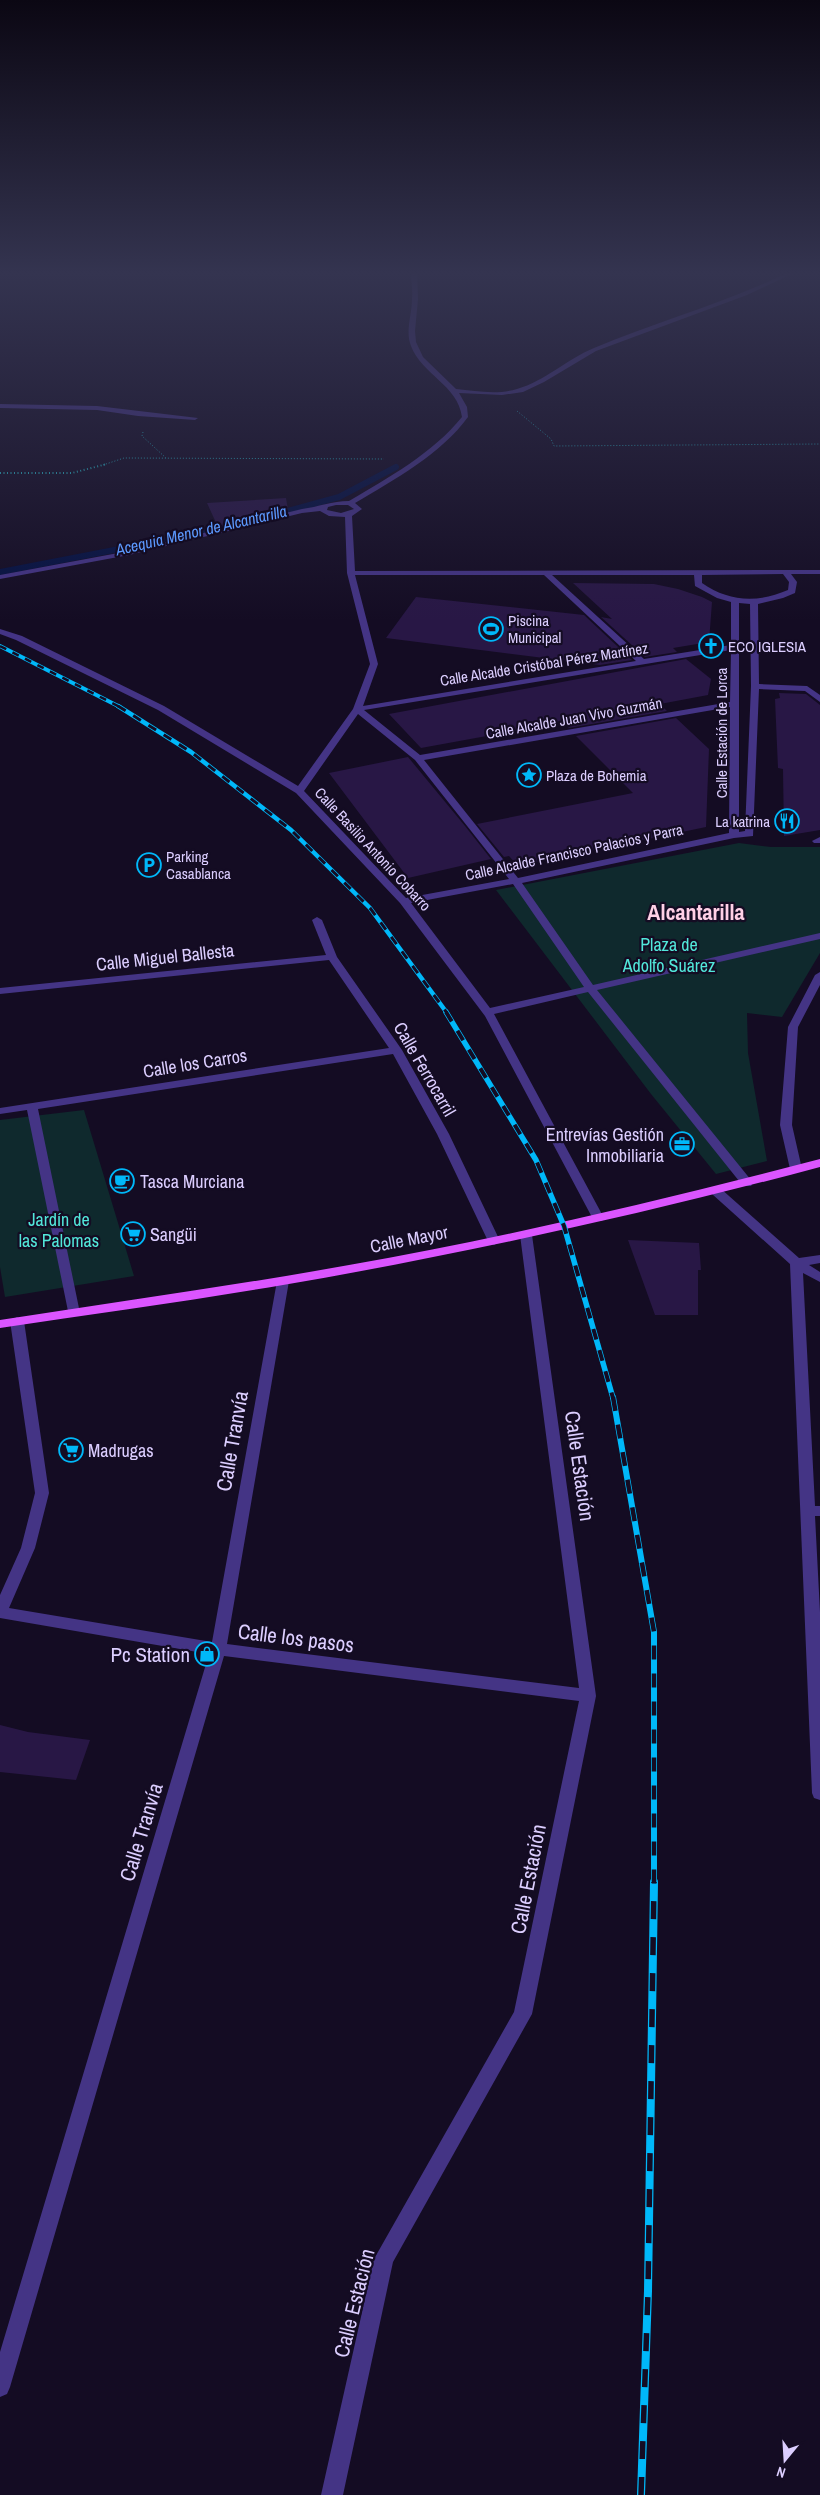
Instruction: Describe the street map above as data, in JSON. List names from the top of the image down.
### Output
{
  "streets": {
    "main road": ["Calle Mayor"],
    "street": [
      "Calle Alcalde Cristóbal Pérez Martínez",
      "Calle Alcalde Juan Vivo Guzmán",
      "Calle Estación de Lorca",
      "Calle Basilio Antonio Cobarro",
      "Calle Alcalde Francisco Palacios y Parra",
      "Calle Miguel Ballesta",
      "Calle los Carros",
      "Calle Ferrocarril",
      "Calle Tranvía",
      "Calle Estación",
      "Calle los pasos"
    ]
  },
  "crossings": [
    ["Calle Alcalde Cristóbal Pérez Martínez", "Calle Estación de Lorca"],
    ["Calle Alcalde Juan Vivo Guzmán", "Calle Estación de Lorca"],
    ["Calle Estación de Lorca", "Calle Alcalde Francisco Palacios y Parra"],
    ["Calle Basilio Antonio Cobarro", "Calle Alcalde Francisco Palacios y Parra"],
    ["Calle Basilio Antonio Cobarro", "Calle Mayor"],
    ["Calle Miguel Ballesta", "Calle Ferrocarril"],
    ["Calle los Carros", "Calle Ferrocarril"],
    ["Calle Ferrocarril", "Calle Mayor"],
    ["Calle Mayor", "Calle Tranvía"],
    ["Calle Mayor", "Calle Estación"],
    ["Calle Tranvía", "Calle los pasos"],
    ["Calle Estación", "Calle los pasos"]
  ],
  "districts": ["Alcantarilla"],
  "water": ["Acequia Menor de Alcantarilla"],
  "parks": ["Plaza de Adolfo Suárez", "Jardín de las Palomas"],
  "places": {
    "sports": ["Piscina Municipal"],
    "church": ["ECO IGLESIA"],
    "place": ["Plaza de Bohemia"],
    "restaurant": ["La katrina"],
    "parking": ["Parking Casablanca"],
    "office": ["Entrevías Gestión Inmobiliaria"],
    "cafe": ["Tasca Murciana"],
    "supermarket": ["Sangüi", "Madrugas"],
    "shop": ["Pc Station"]
  },
  "north": "bottom"
}
